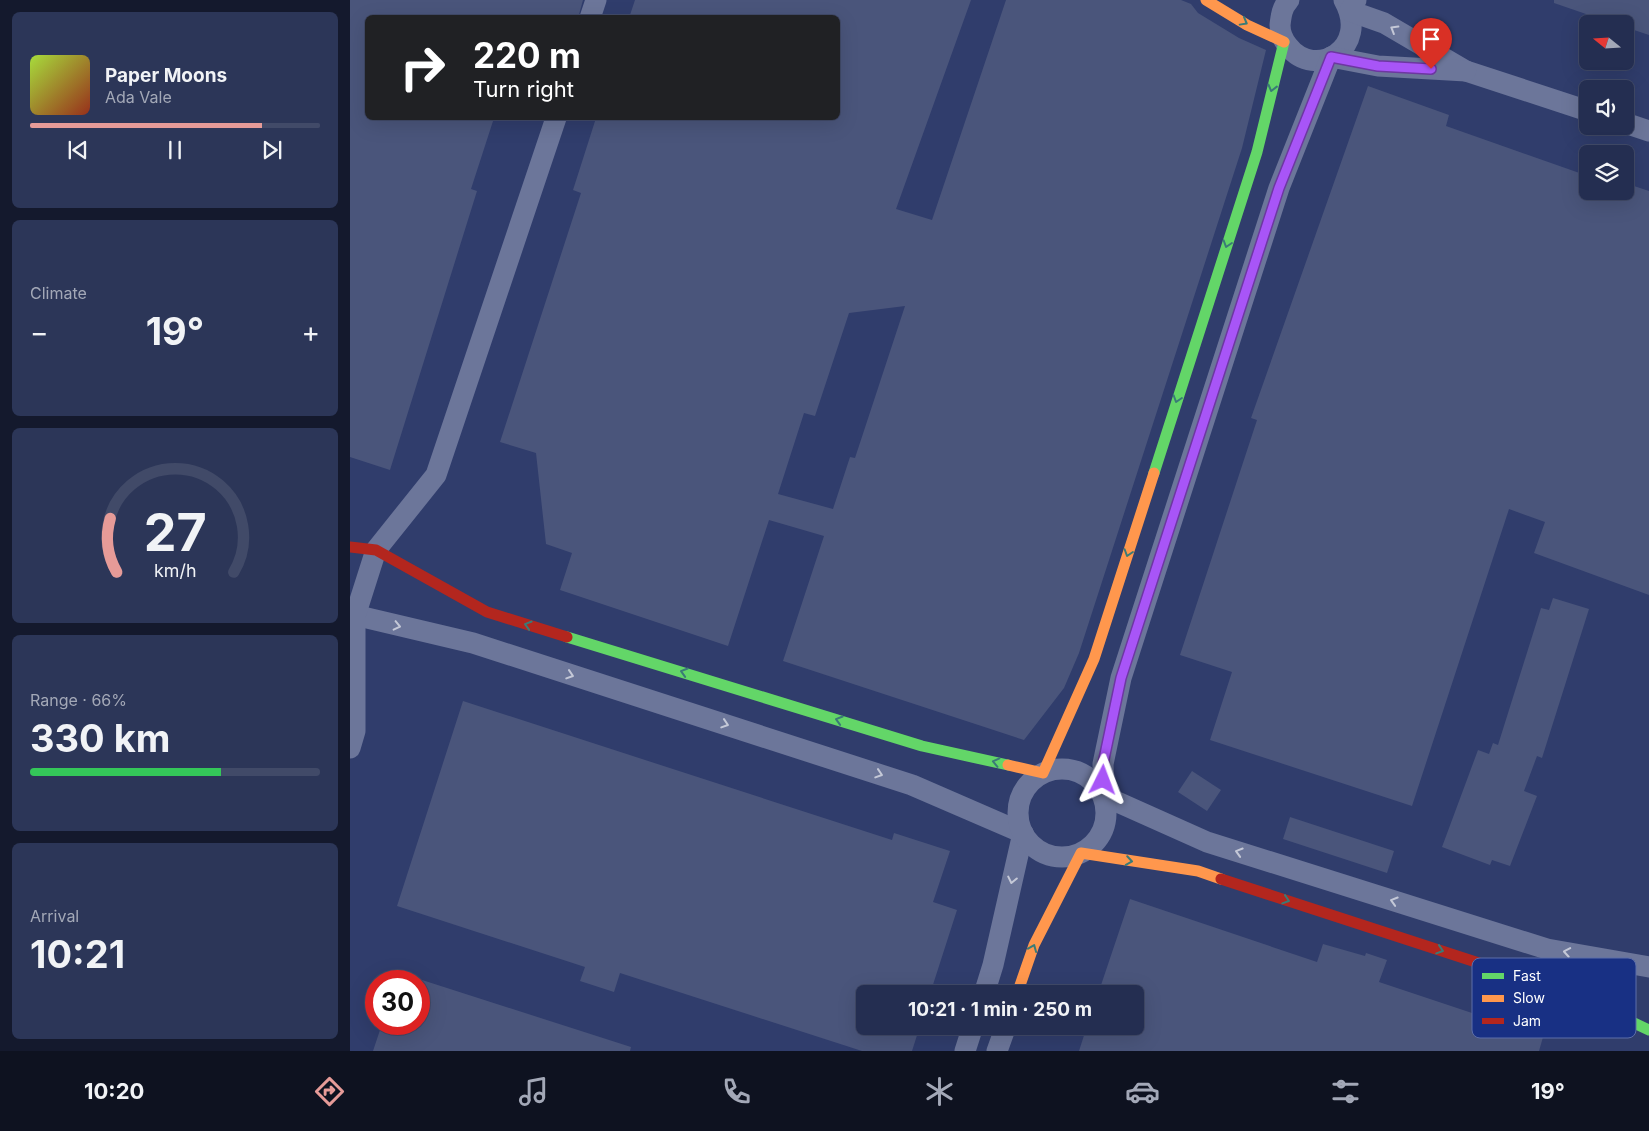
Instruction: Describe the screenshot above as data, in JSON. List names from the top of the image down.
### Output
{
  "legend": ["Fast", "Slow", "Jam"],
  "north": "left",
  "page": {
    "turn": ["220 m", "Turn right"],
    "song": ["Paper Moons", "Ada Vale"],
    "tile": [
      "Climate",
      ["Range · 66%", "330 km"],
      ["Arrival", "10:21"]
    ],
    "heat": ["−", "19°", "+"],
    "limit": "30",
    "trip": "10:21 · 1 min · 250 m",
    "tabs": ["10:20", "19°"],
    "gauge": ["27", "km/h"]
  }
}
